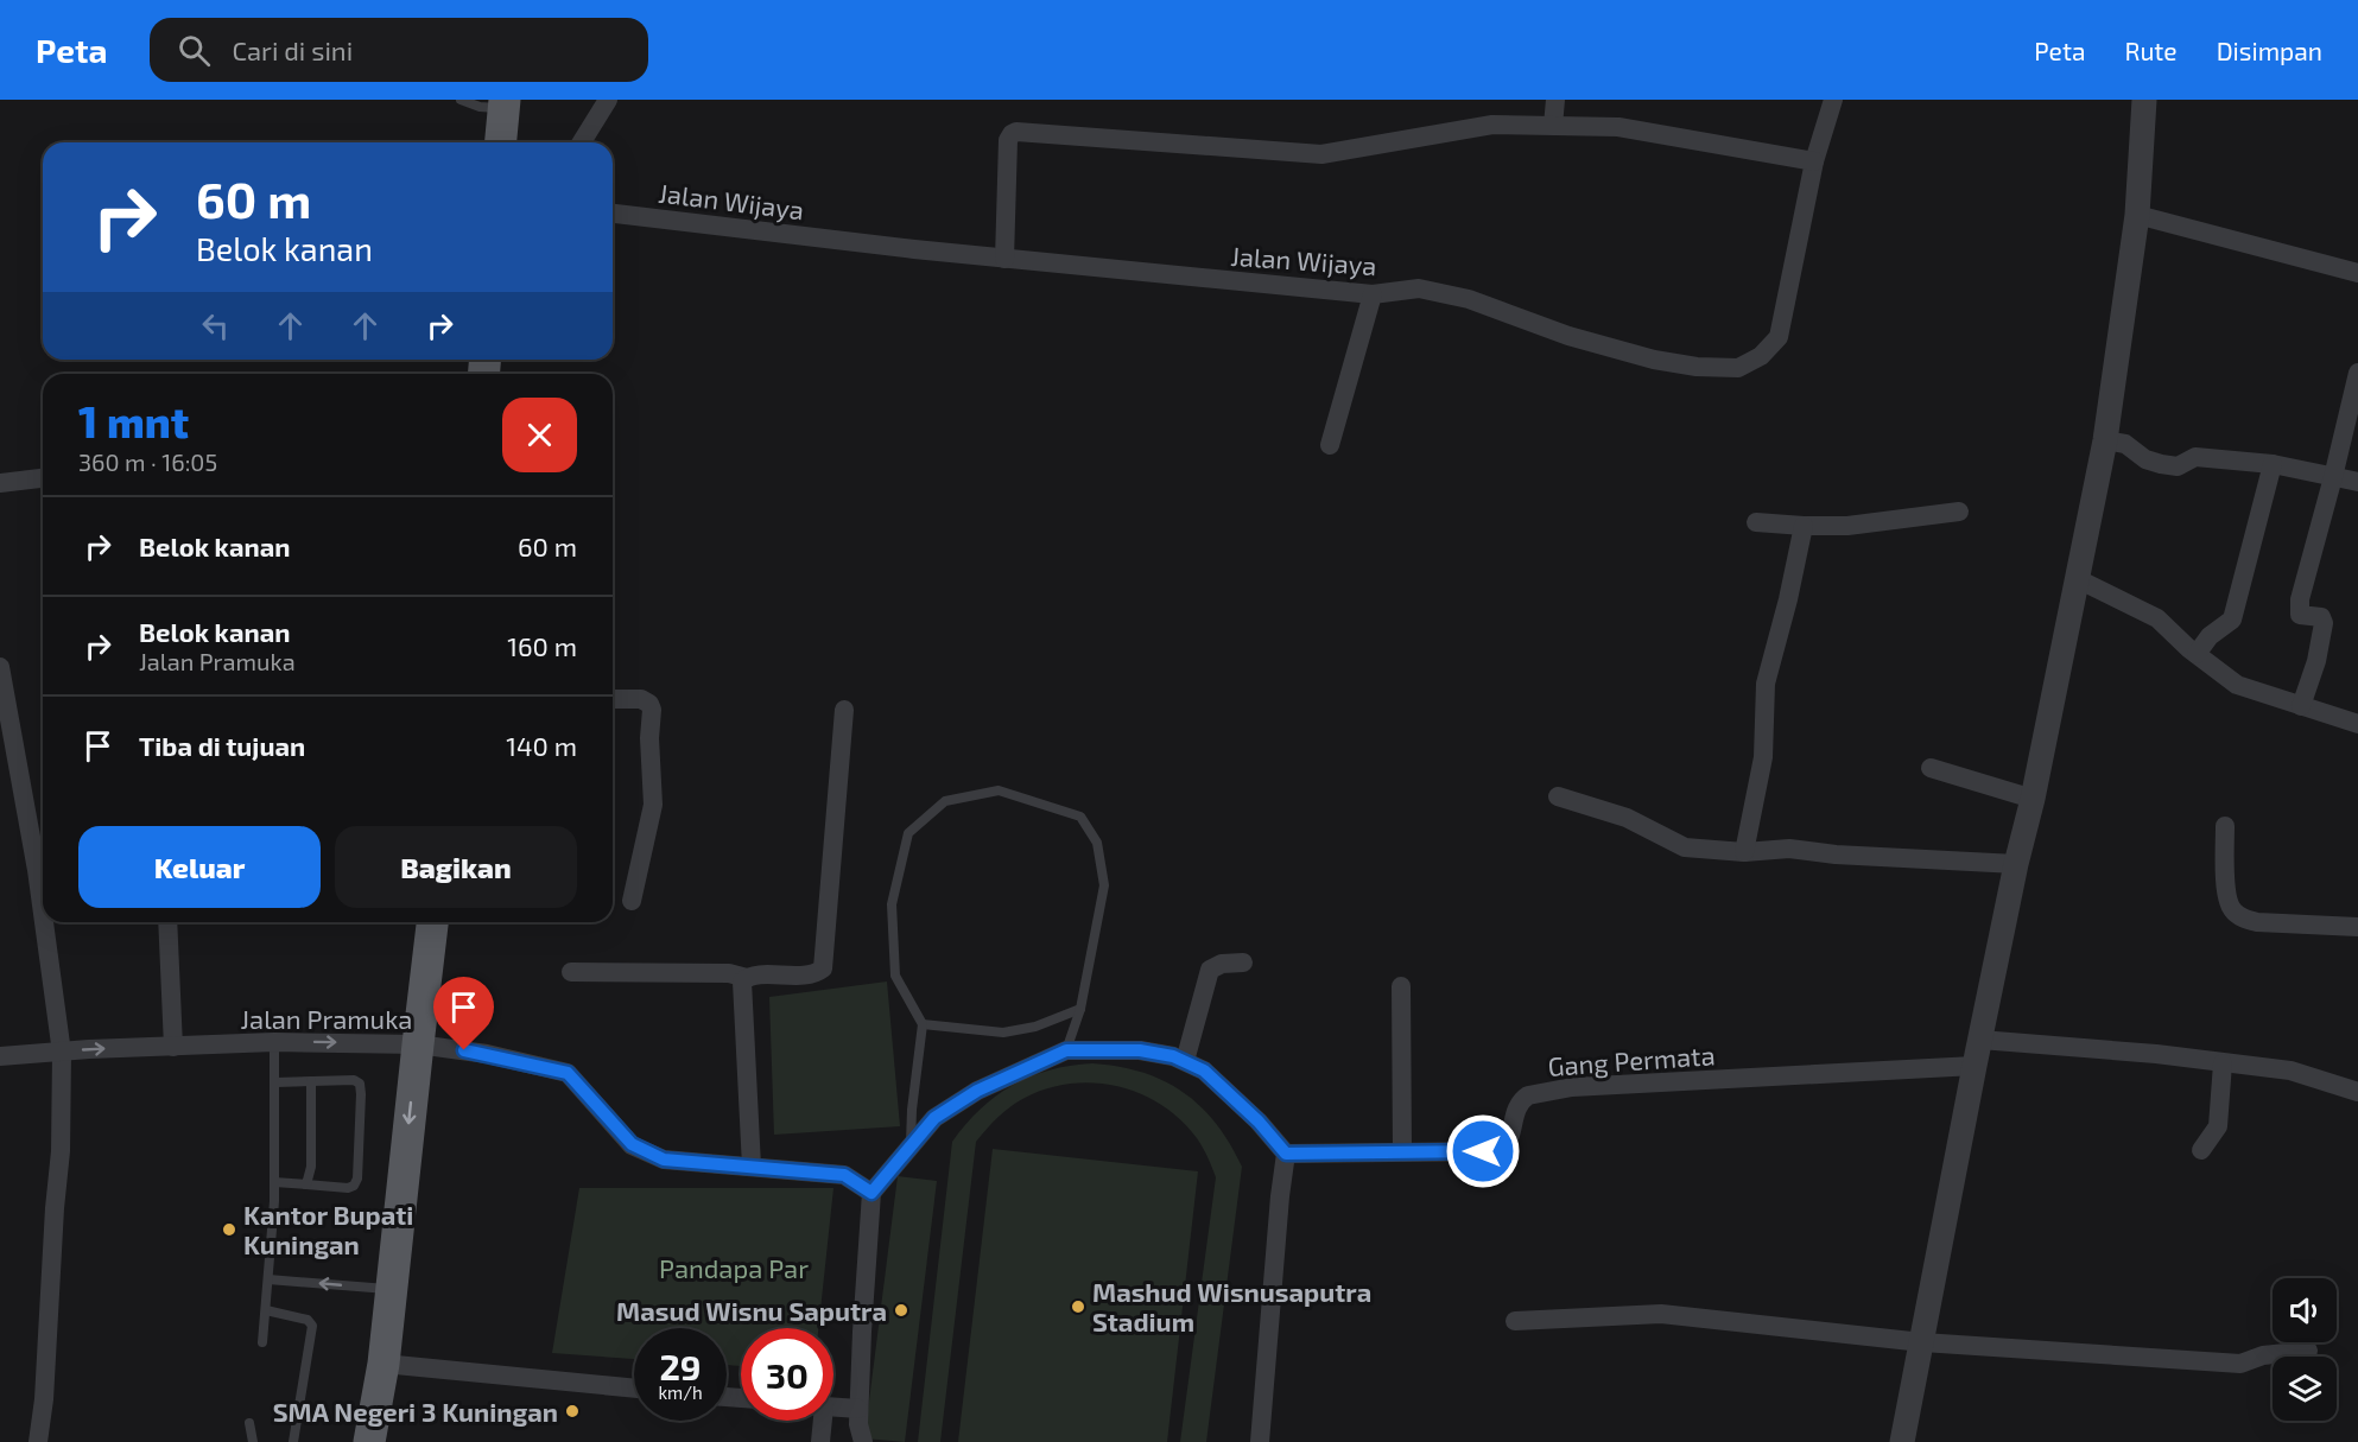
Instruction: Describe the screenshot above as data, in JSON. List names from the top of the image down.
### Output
{
  "streets": {
    "street": ["Jalan Wijaya", "Jalan Pramuka", "Gang Permata"]
  },
  "parks": ["Pandapa Par"],
  "places": [
    "Kantor Bupati Kuningan",
    "Mashud Wisnusaputra Stadium",
    "Masud Wisnu Saputra",
    "SMA Negeri 3 Kuningan"
  ],
  "page": {
    "header": "Peta",
    "search": "Cari di sini",
    "nav": ["Peta", "Rute", "Disimpan"],
    "turn": ["60 m", "Belok kanan"],
    "heading": ["1 mnt", "360 m · 16:05"],
    "list": [
      {
        "name": "Belok kanan",
        "value": "60 m"
      },
      {
        "name": "Belok kanan",
        "note": "Jalan Pramuka",
        "value": "160 m"
      },
      {
        "name": "Tiba di tujuan",
        "value": "140 m"
      }
    ],
    "buttons": ["Keluar", "Bagikan"],
    "speed": "29 km/h",
    "limit": "30"
  }
}
